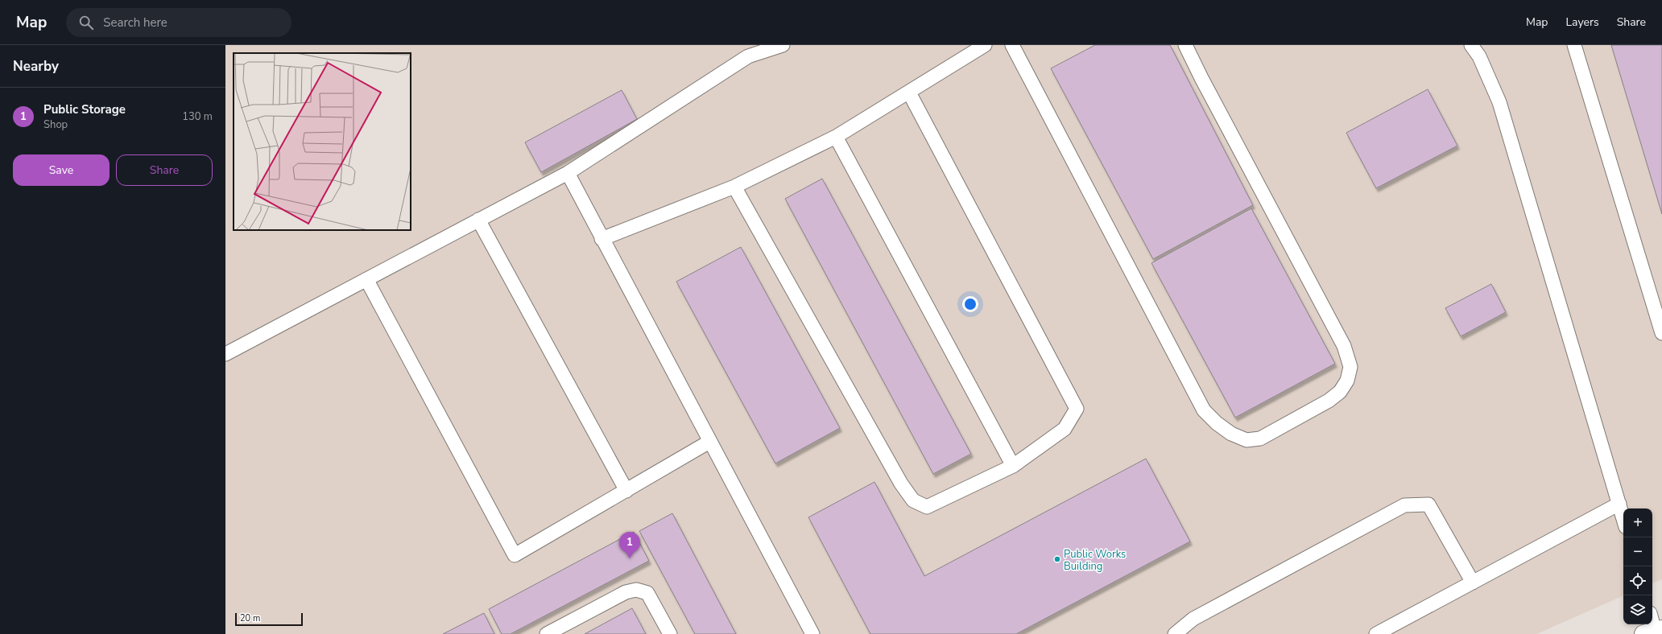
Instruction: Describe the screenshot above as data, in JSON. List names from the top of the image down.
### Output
{
  "places": ["Public Works Building"],
  "scale_bar": "20 m",
  "page": {
    "header": "Map",
    "search": "Search here",
    "nav": ["Map", "Layers", "Share"],
    "heading": "Nearby",
    "list": [
      {
        "mark": "1",
        "name": "Public Storage",
        "note": "Shop",
        "value": "130 m"
      }
    ],
    "buttons": ["Save", "Share"],
    "map_buttons": ["+", "−"],
    "pins": "1",
    "scale": "20 m"
  }
}
